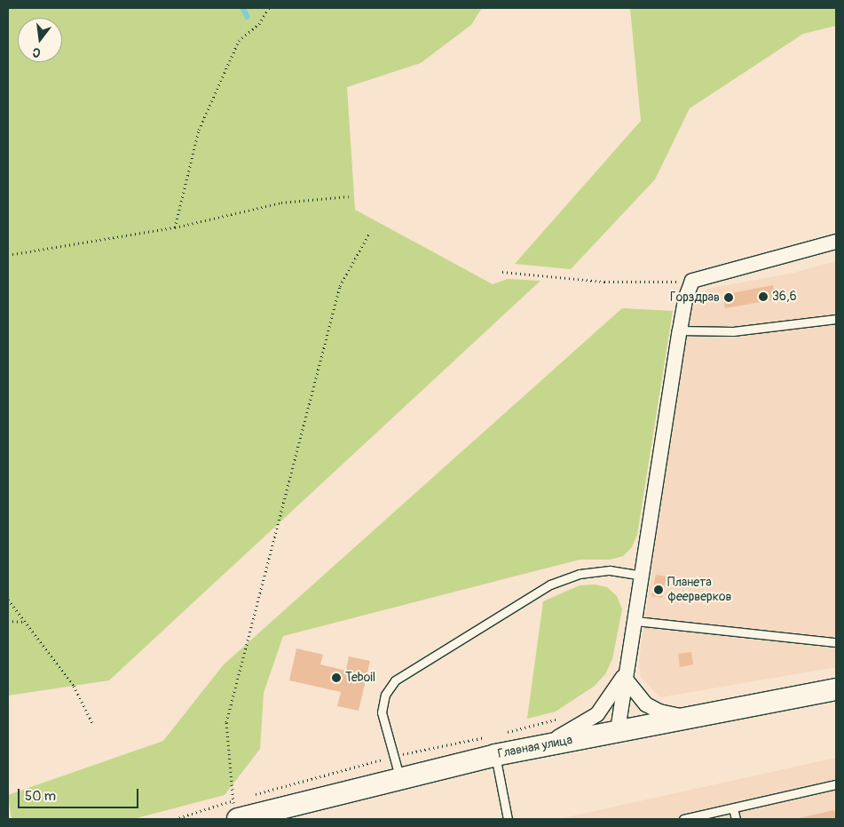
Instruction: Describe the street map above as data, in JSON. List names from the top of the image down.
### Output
{
  "streets": {
    "main road": ["Главная улица"]
  },
  "places": [
    "36,6",
    "Горздрав",
    "Планета феерверков",
    "Teboil"
  ],
  "scale_bar": "50 m",
  "north": "bottom"
}
